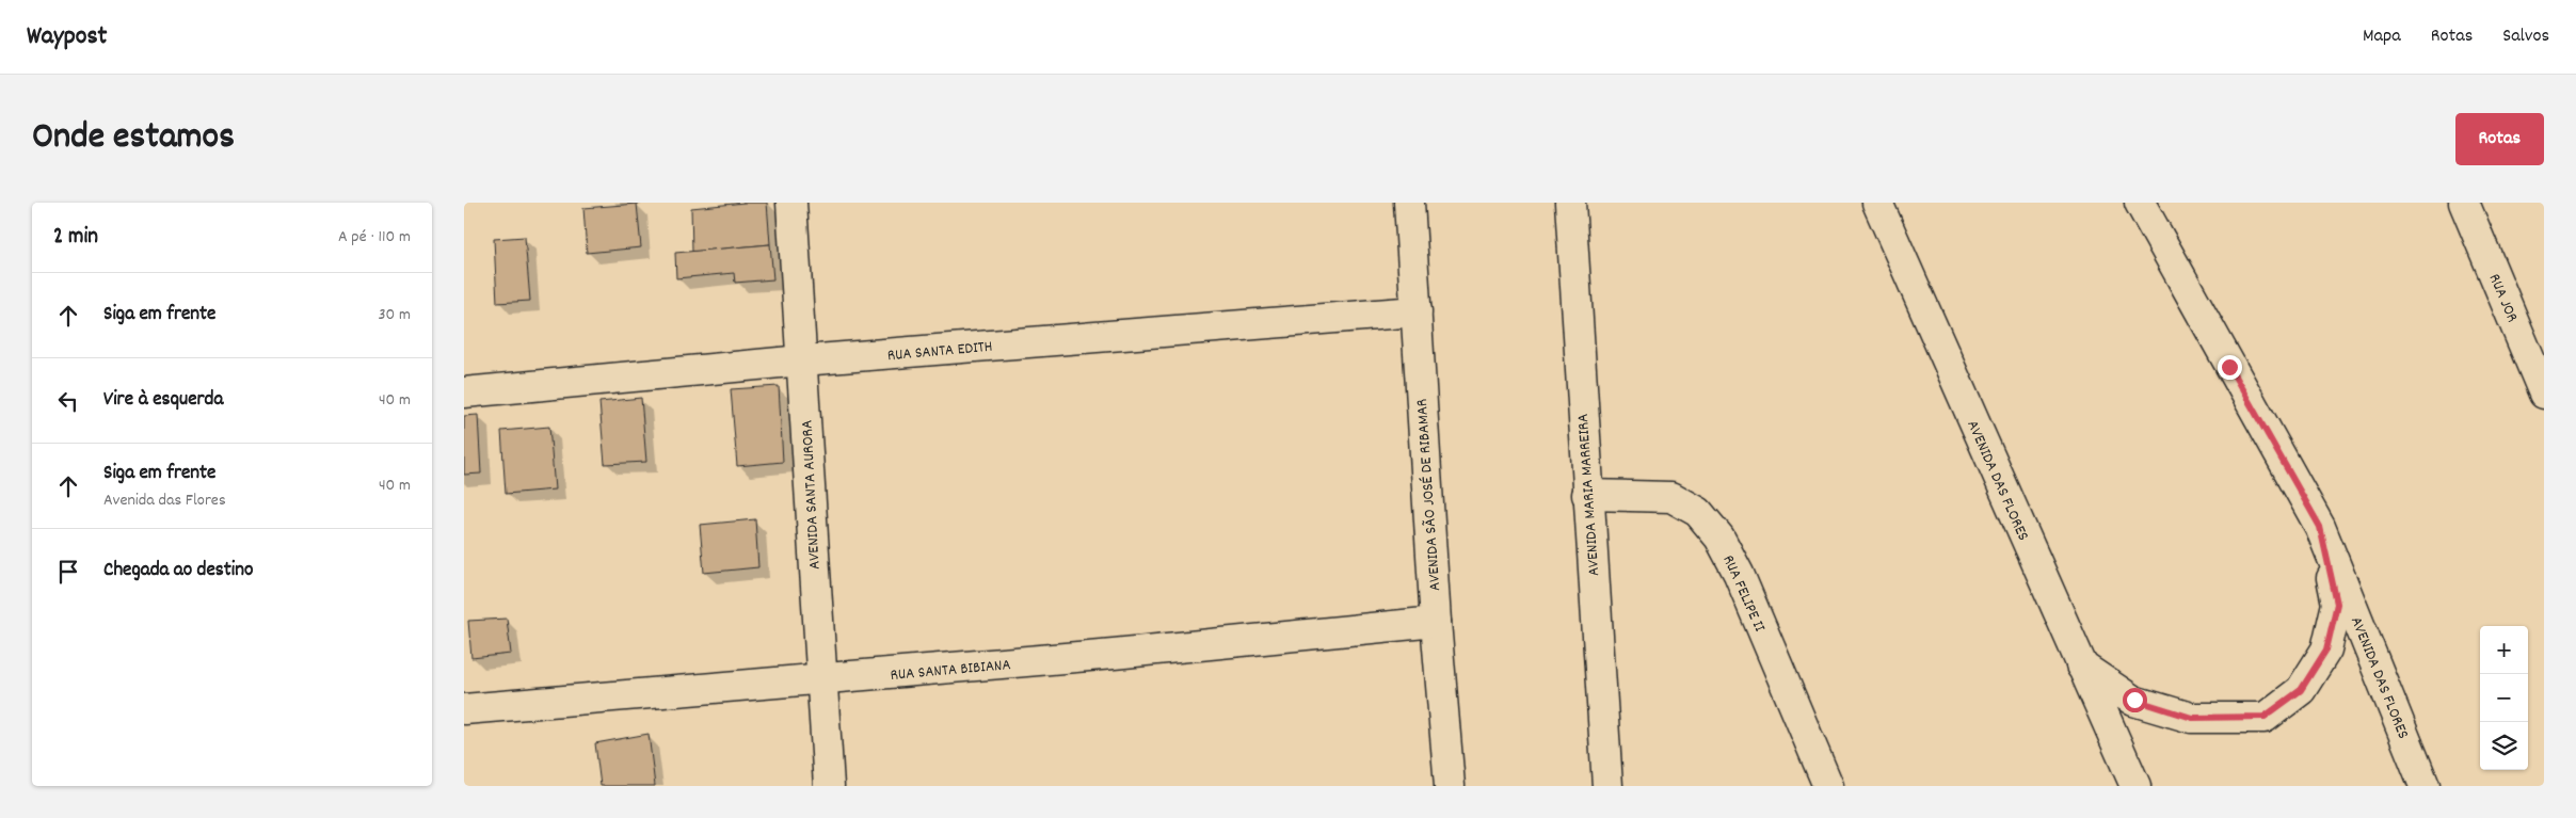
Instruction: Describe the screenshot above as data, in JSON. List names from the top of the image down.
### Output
{
  "streets": {
    "street": [
      "RUA JOR",
      "RUA SANTA EDITH",
      "AVENIDA DAS FLORES",
      "AVENIDA SANTA AURORA",
      "AVENIDA SÃO JOSÉ DE RIBAMAR",
      "AVENIDA MARIA MARREIRA",
      "RUA FELIPE II",
      "RUA SANTA BIBIANA"
    ]
  },
  "crossings": [
    ["RUA SANTA EDITH", "AVENIDA SANTA AURORA"],
    ["RUA SANTA EDITH", "AVENIDA SÃO JOSÉ DE RIBAMAR"],
    ["AVENIDA SANTA AURORA", "RUA SANTA BIBIANA"],
    ["AVENIDA SÃO JOSÉ DE RIBAMAR", "RUA SANTA BIBIANA"],
    ["AVENIDA MARIA MARREIRA", "RUA FELIPE II"]
  ],
  "page": {
    "header": "Waypost",
    "nav": ["Mapa", "Rotas", "Salvos"],
    "title": "Onde estamos",
    "buttons": "Rotas",
    "heading": ["2 min", "A pé · 110 m"],
    "list": [
      ["Siga em frente", "30 m"],
      ["Vire à esquerda", "40 m"],
      ["Siga em frente", "Avenida das Flores", "40 m"],
      "Chegada ao destino"
    ],
    "map_buttons": ["+", "−"]
  }
}
